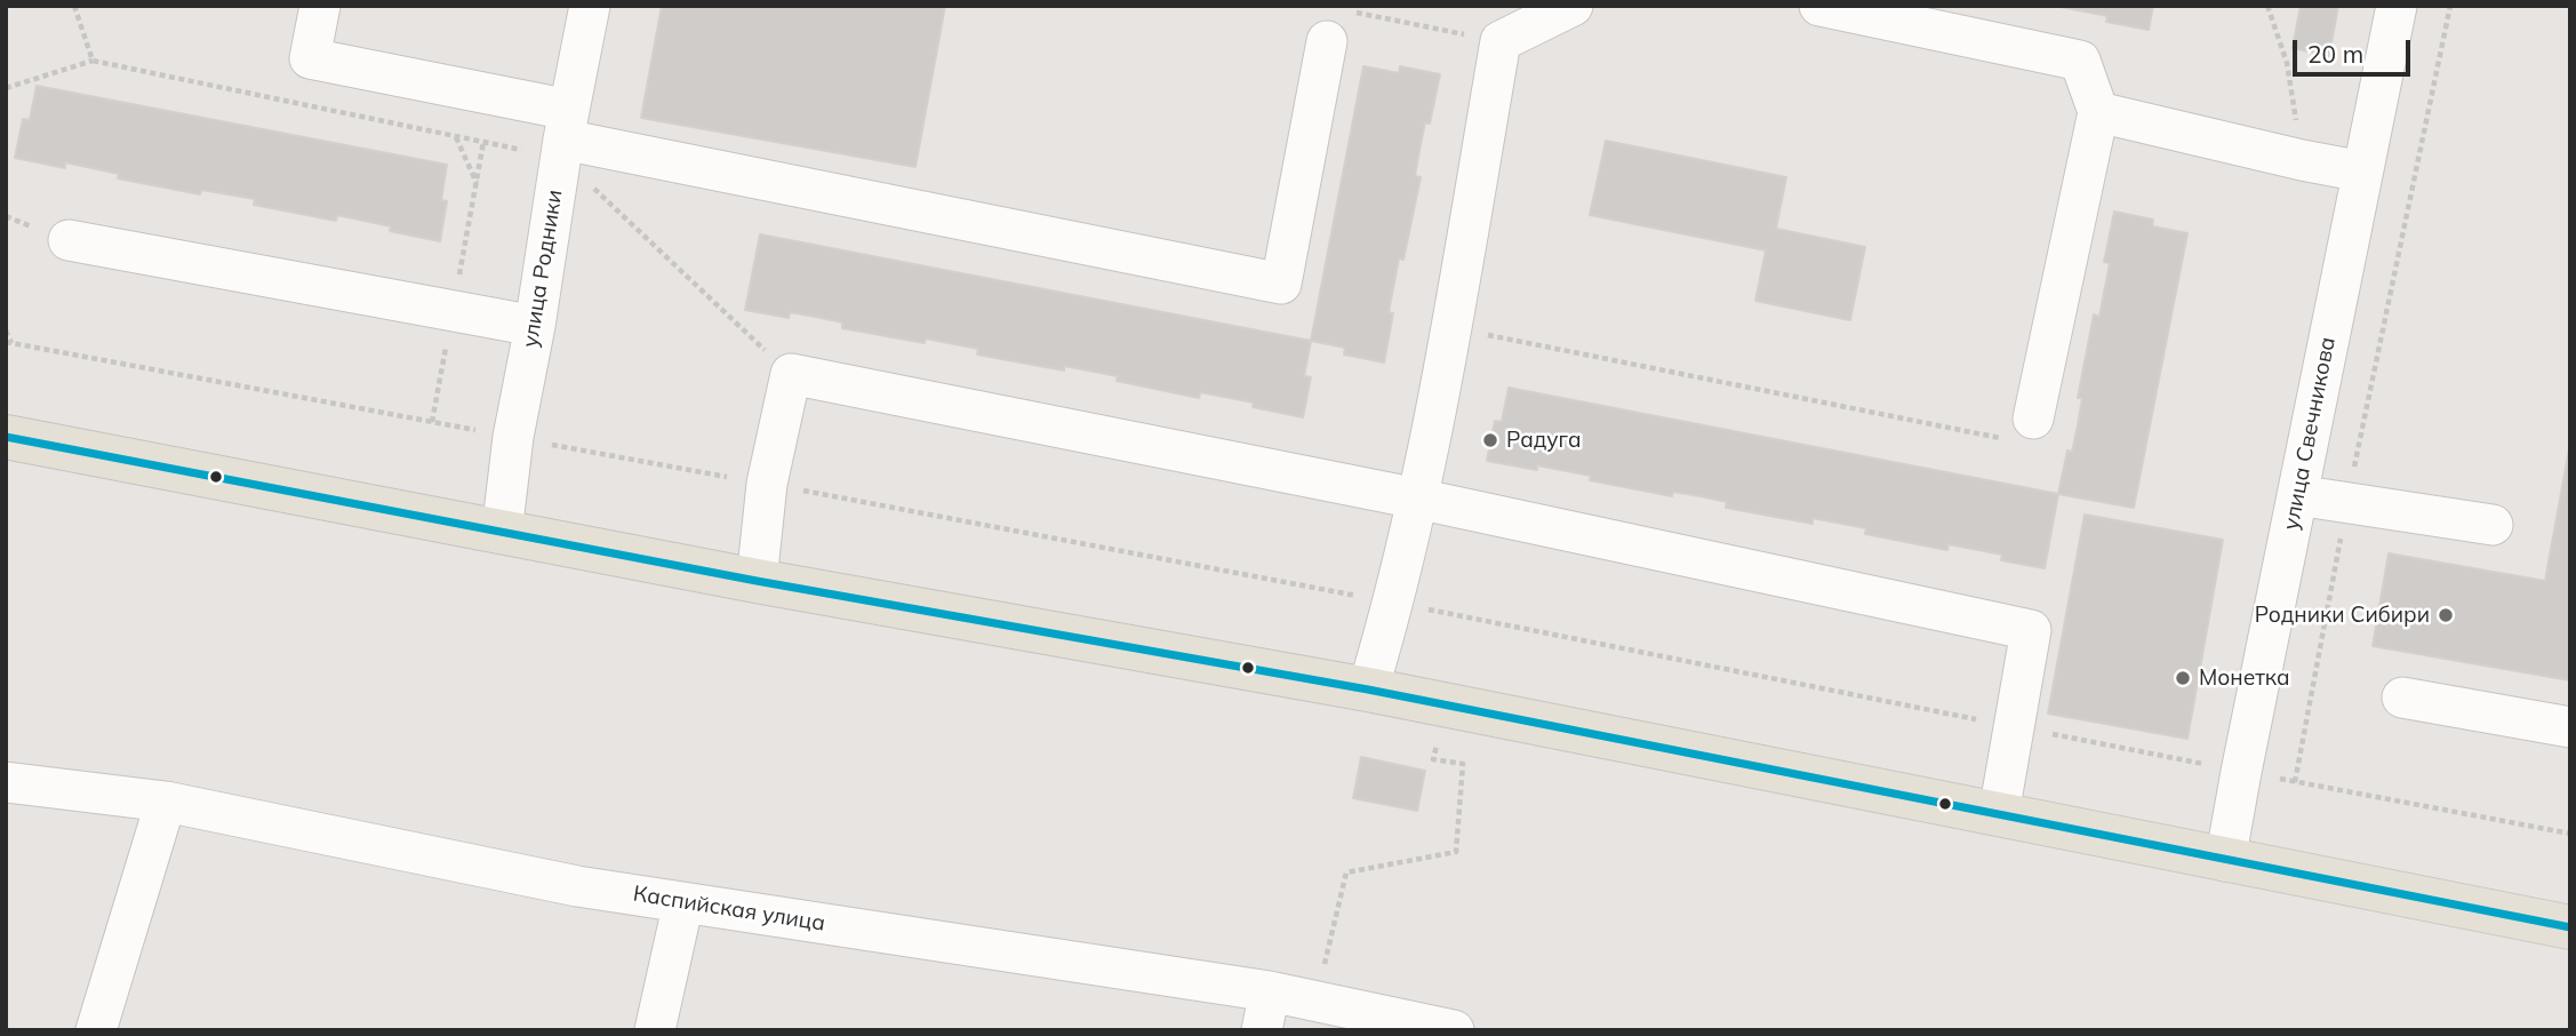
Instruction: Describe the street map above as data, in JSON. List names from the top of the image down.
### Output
{
  "streets": {
    "street": ["улица Родники", "улица Свечникова", "Каспийская улица"]
  },
  "places": ["Радуга", "Родники Сибири", "Монетка"],
  "scale_bar": "20 m"
}
